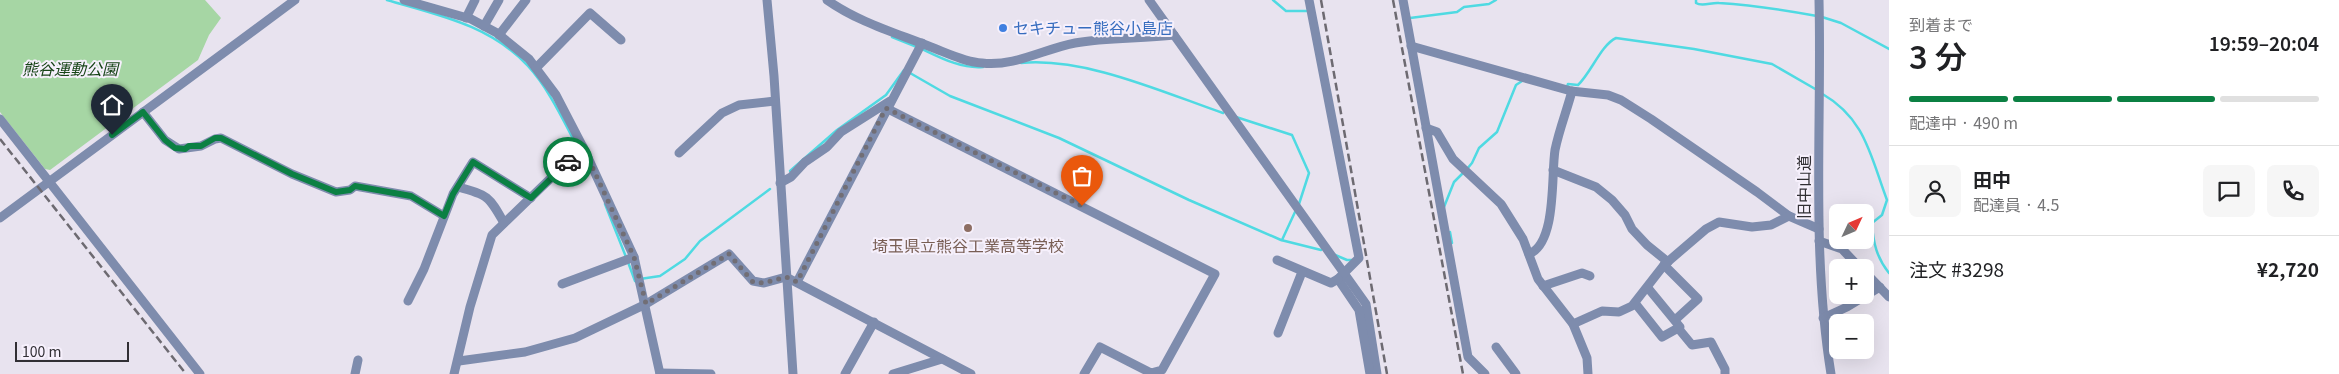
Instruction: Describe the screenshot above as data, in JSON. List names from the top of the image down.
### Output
{
  "streets": {
    "street": ["旧中山道"]
  },
  "parks": ["熊谷運動公園"],
  "places": ["セキチュー熊谷小島店", "埼玉県立熊谷工業高等学校"],
  "scale_bar": "100 m",
  "north": "top right",
  "page": {
    "heading": ["3 分", "到着まで", "19:59–20:04"],
    "panel": [
      "田中",
      "配達員 · 4.5",
      "注文 #3298",
      "¥2,720"
    ],
    "bar": "配達中 · 490 m",
    "map_buttons": ["+", "−"],
    "scale": "100 m"
  }
}
